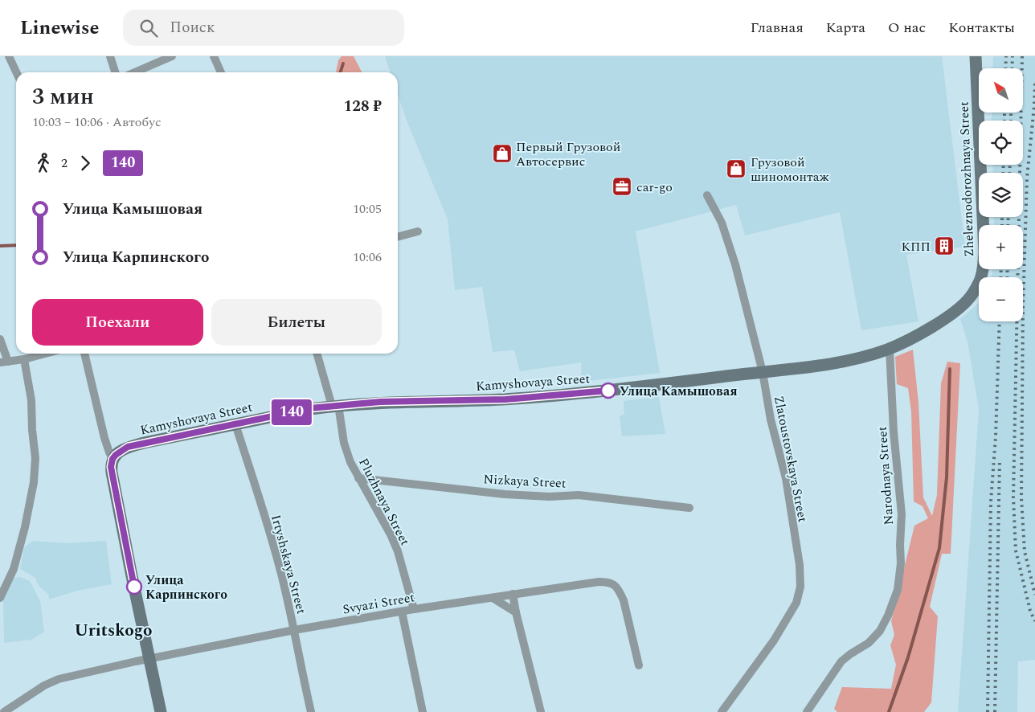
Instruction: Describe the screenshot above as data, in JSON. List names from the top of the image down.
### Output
{
  "streets": {
    "main road": ["Zheleznodorozhnaya Street", "Kamyshovaya Street"],
    "street": [
      "Zlatoustovskaya Street",
      "Narodnaya Street",
      "Nizkaya Street",
      "Pluzhnaya Street",
      "Irtyshskaya Street",
      "Svyazi Street"
    ]
  },
  "crossings": [
    ["Zheleznodorozhnaya Street", "Kamyshovaya Street"],
    ["Kamyshovaya Street", "Zlatoustovskaya Street"],
    ["Kamyshovaya Street", "Narodnaya Street"],
    ["Kamyshovaya Street", "Pluzhnaya Street"],
    ["Kamyshovaya Street", "Irtyshskaya Street"],
    ["Nizkaya Street", "Pluzhnaya Street"],
    ["Pluzhnaya Street", "Svyazi Street"],
    ["Irtyshskaya Street", "Svyazi Street"]
  ],
  "districts": ["Uritskogo"],
  "places": {
    "shop": ["Первый Грузовой Автосервис", "Грузовой шиномонтаж"],
    "office": ["car-go"],
    "building": ["КПП"],
    "other": ["Улица Камышовая", "Улица Карпинского"]
  },
  "lines": ["bus line 140"],
  "north": "top left",
  "page": {
    "header": "Linewise",
    "search": "Поиск",
    "nav": [
      "Главная",
      "Карта",
      "О нас",
      "Контакты"
    ],
    "on_map": "140",
    "map_buttons": ["+", "−"],
    "heading": ["3 мин", "10:03 – 10:06 · Автобус", "128 ₽"],
    "legs": ["2", "140"],
    "list": [
      {
        "name": "Улица Камышовая",
        "value": "10:05"
      },
      {
        "name": "Улица Карпинского",
        "value": "10:06"
      }
    ],
    "buttons": ["Поехали", "Билеты"]
  }
}
